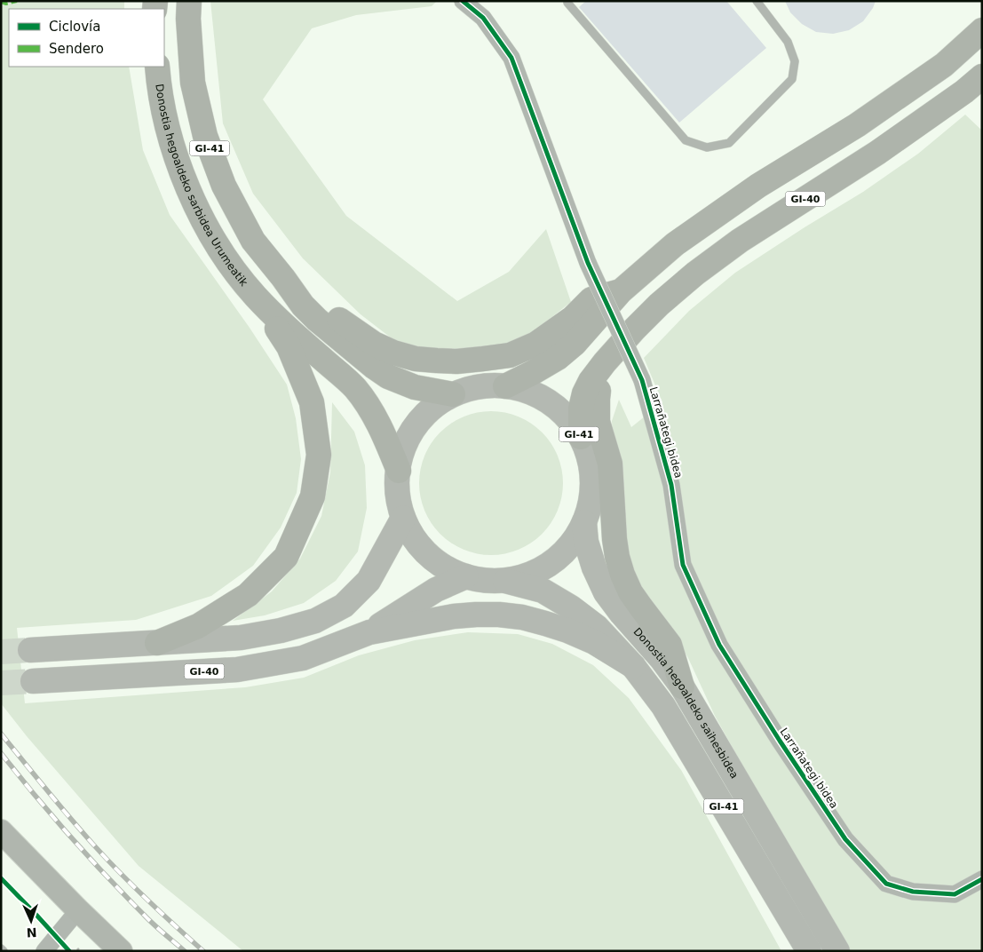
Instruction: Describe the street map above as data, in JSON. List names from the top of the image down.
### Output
{
  "streets": {
    "highway": ["GI-41", "Donostia hegoaldeko sarbidea Urumeatik", "GI-40"],
    "main road": ["Donostia hegoaldeko saihesbidea"],
    "street": ["Larrañategi bidea"]
  },
  "crossings": [
    ["GI-41", "Donostia hegoaldeko sarbidea Urumeatik"],
    ["GI-41", "GI-40"],
    ["GI-41", "Donostia hegoaldeko saihesbidea"]
  ],
  "legend": ["Ciclovía", "Sendero"],
  "north": "bottom"
}
